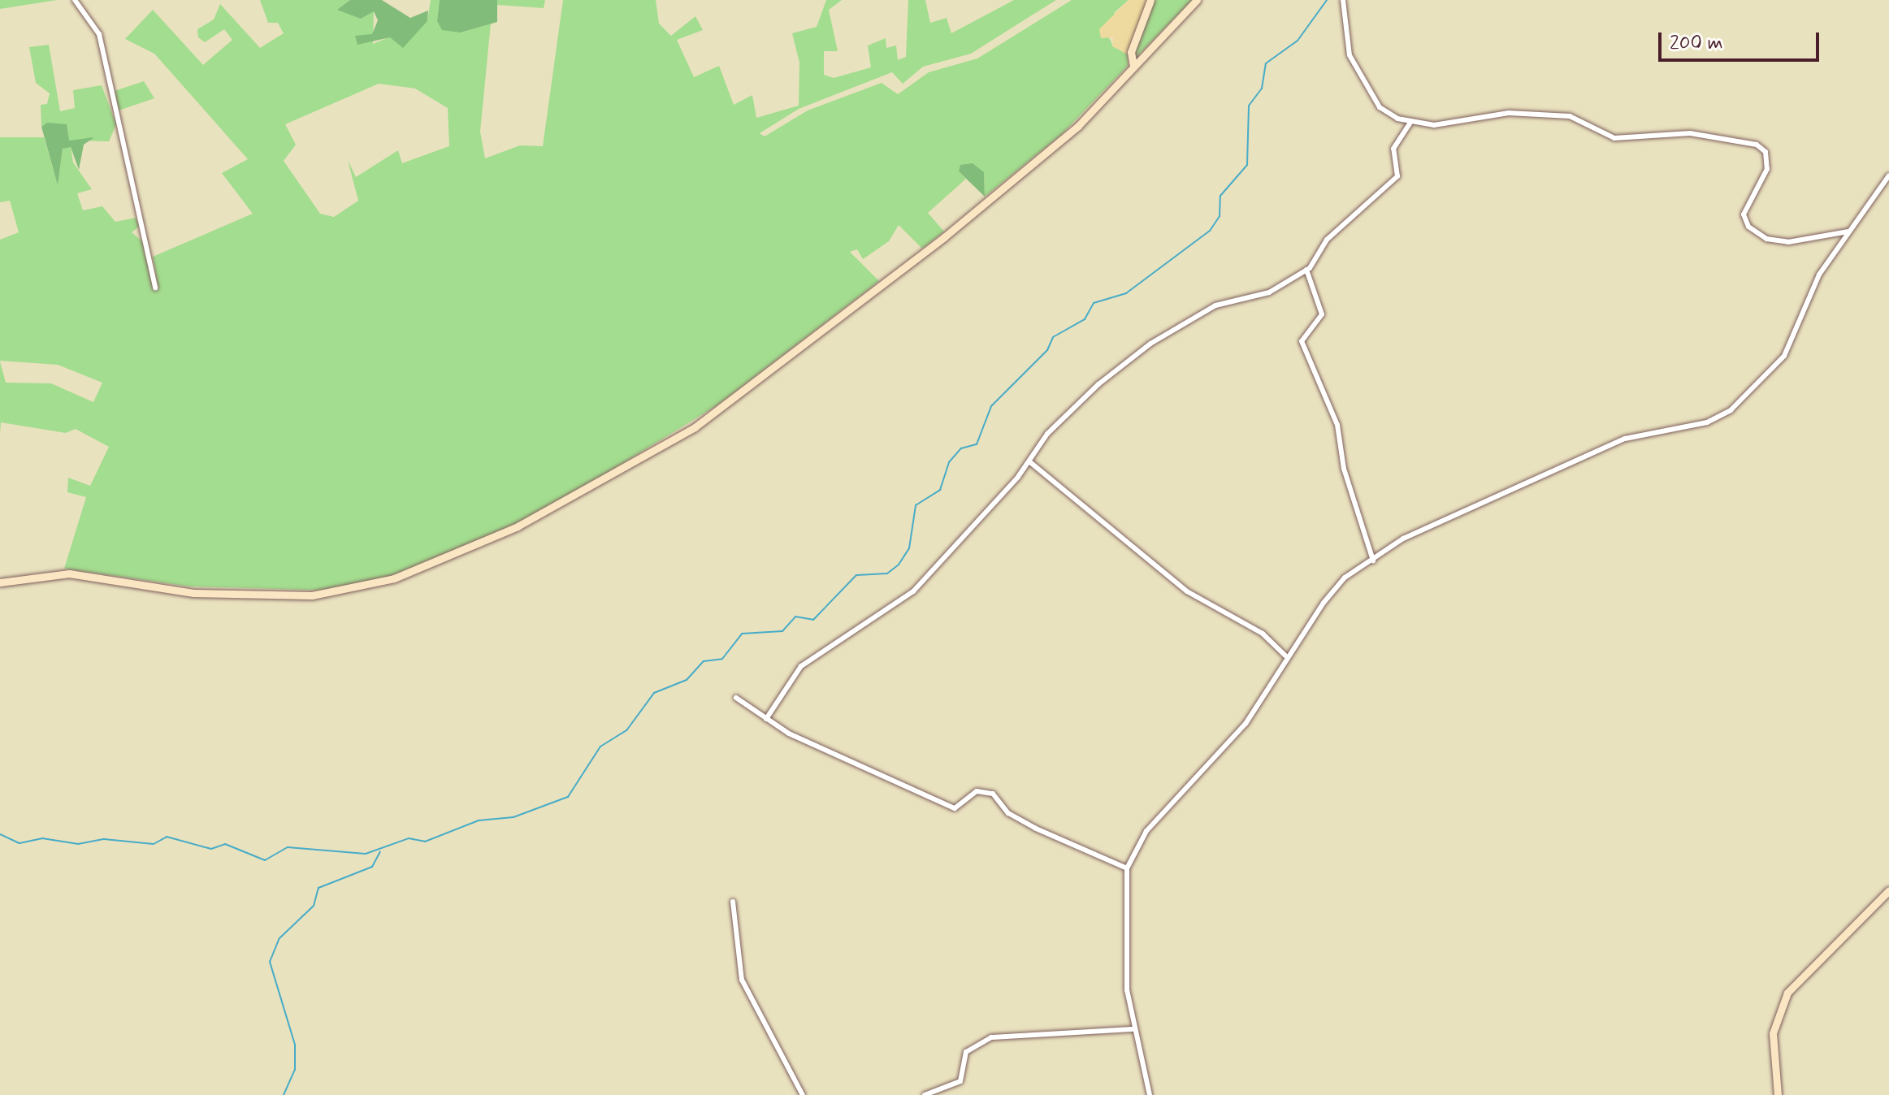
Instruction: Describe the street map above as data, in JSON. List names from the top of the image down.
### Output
{
  "scale_bar": "200 m"
}
